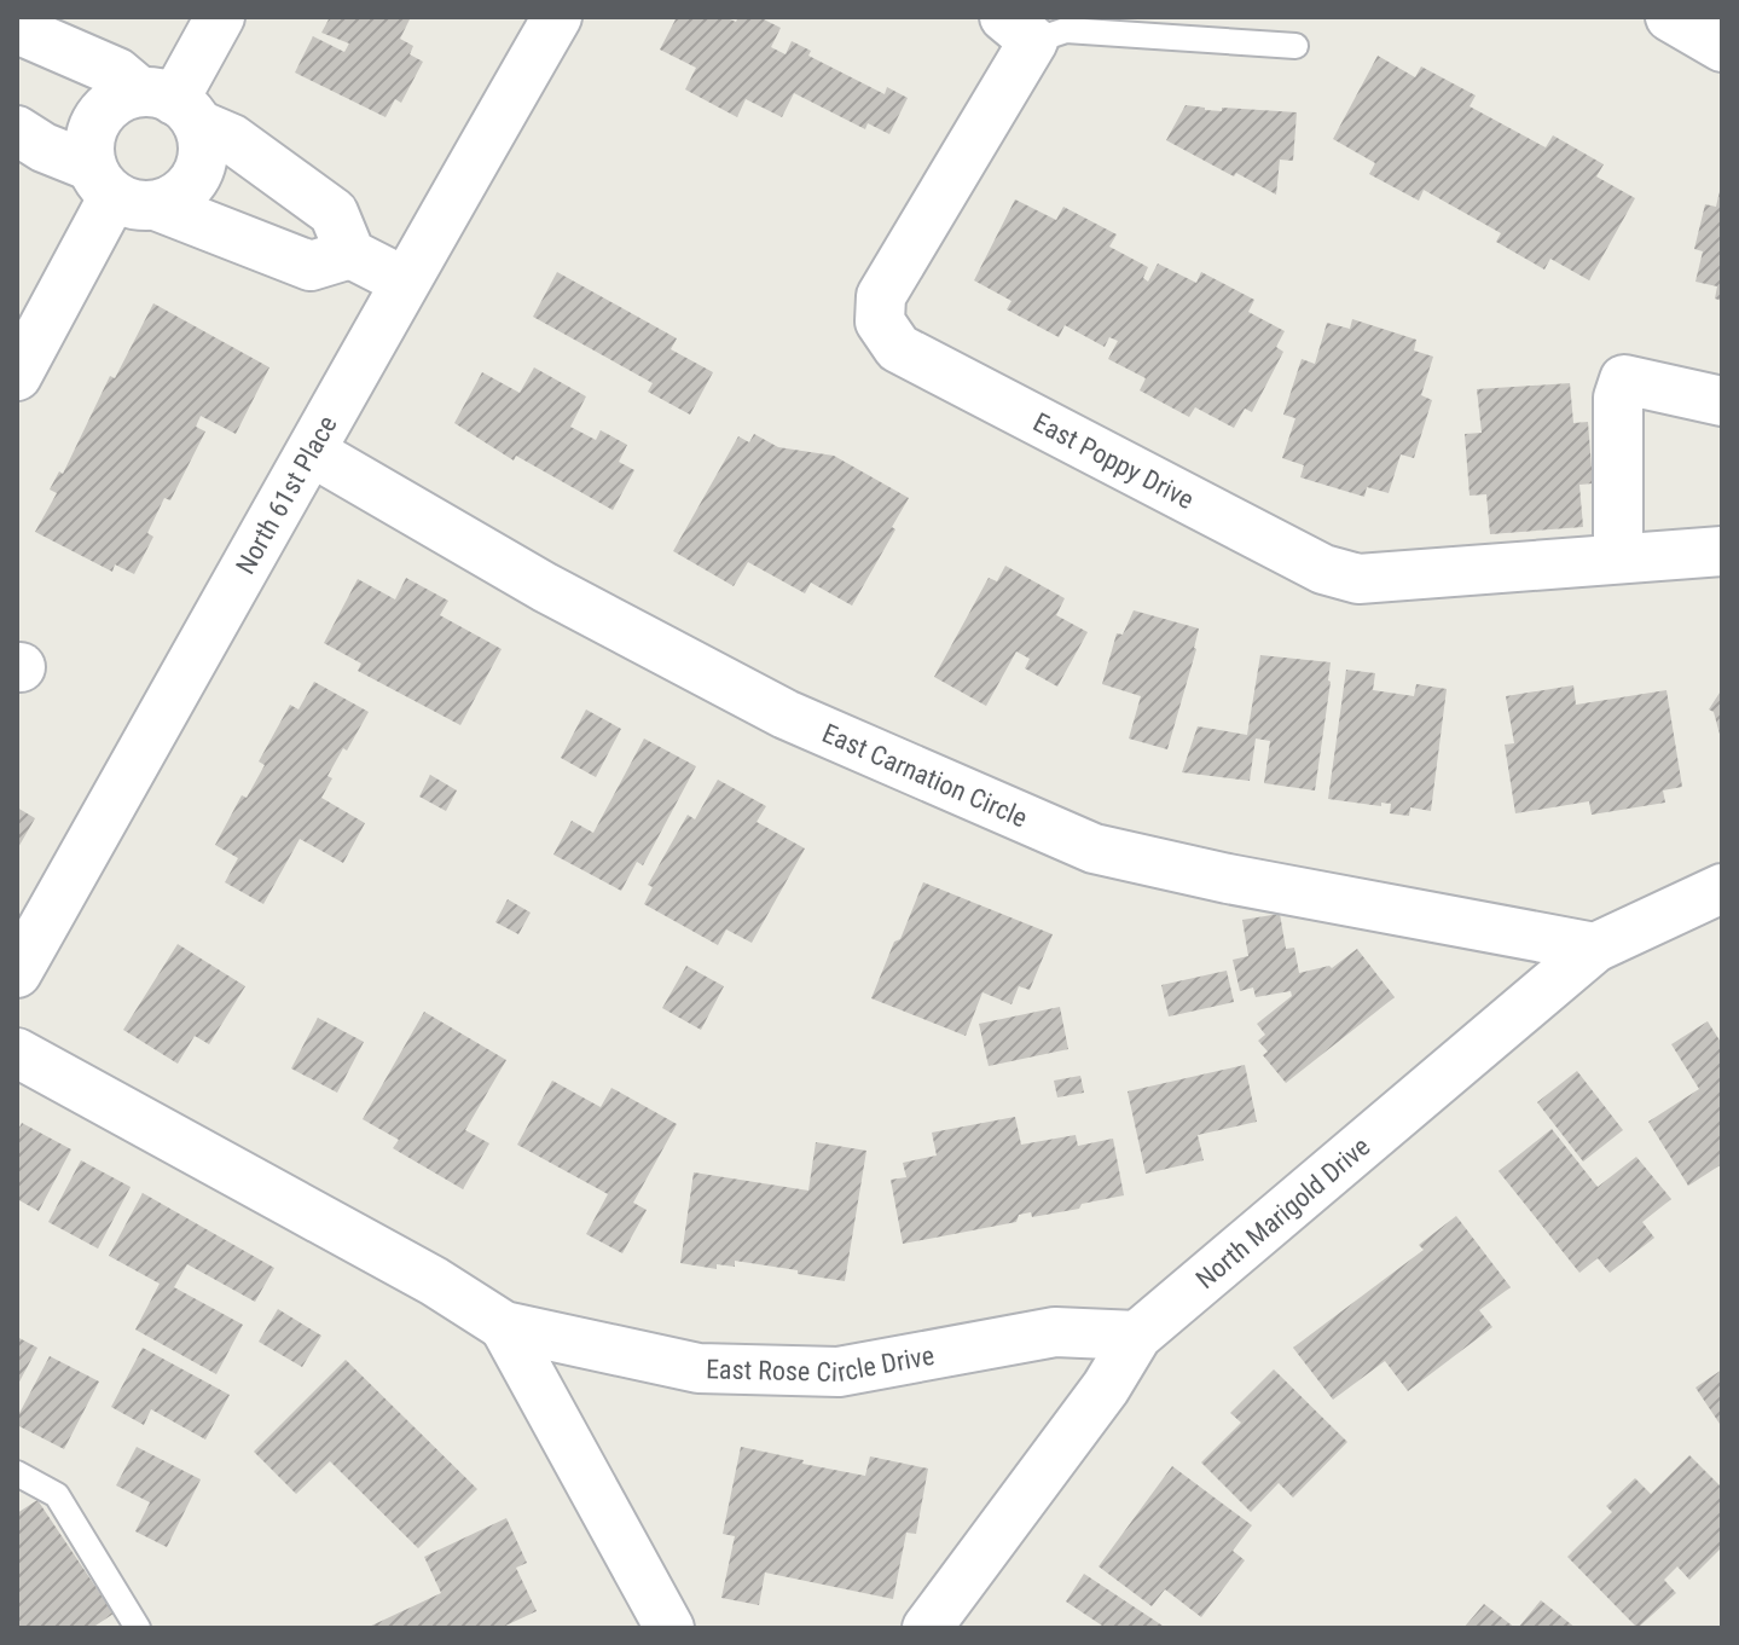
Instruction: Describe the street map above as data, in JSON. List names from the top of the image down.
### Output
{
  "streets": {
    "street": [
      "East Poppy Drive",
      "North 61st Place",
      "East Carnation Circle",
      "North Marigold Drive",
      "East Rose Circle Drive"
    ]
  },
  "crossings": [
    ["North 61st Place", "East Carnation Circle"],
    ["East Carnation Circle", "North Marigold Drive"],
    ["North Marigold Drive", "East Rose Circle Drive"]
  ]
}
